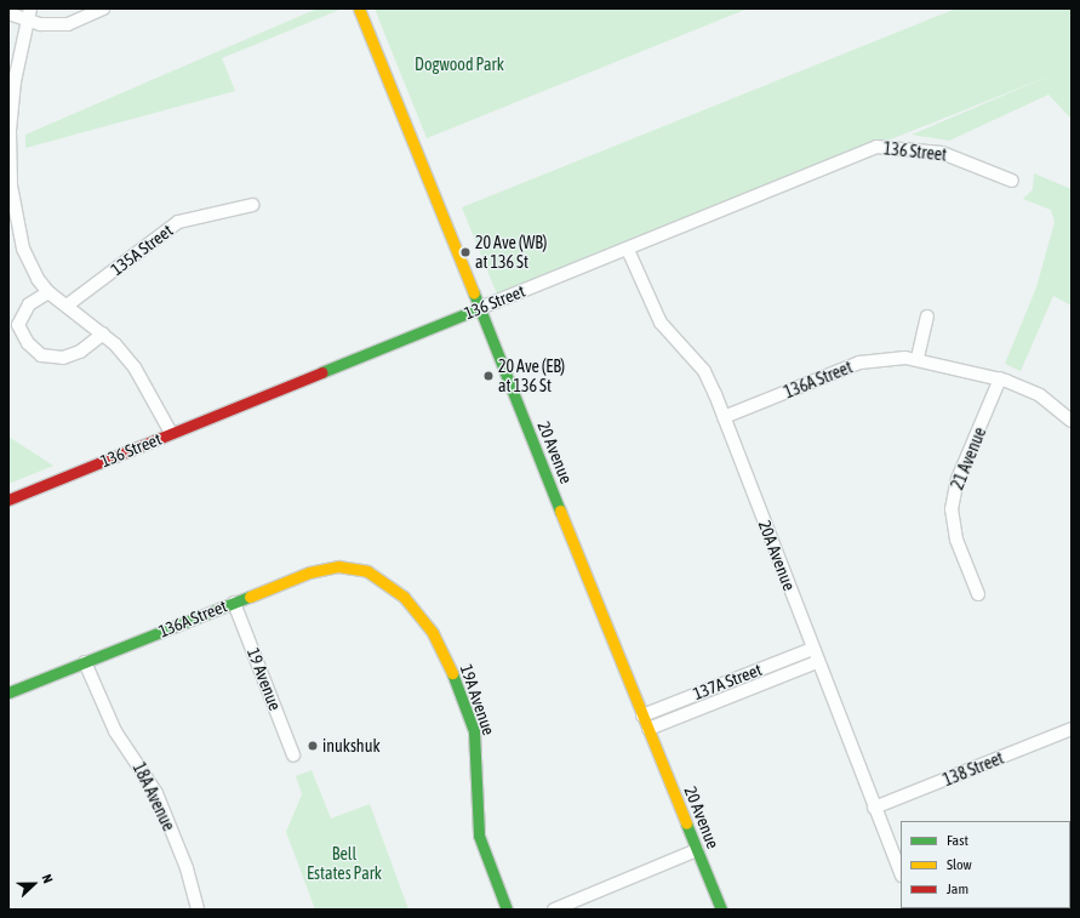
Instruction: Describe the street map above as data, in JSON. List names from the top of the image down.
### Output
{
  "streets": {
    "street": [
      "136 Street",
      "135A Street",
      "136A Street",
      "20 Avenue",
      "21 Avenue",
      "20A Avenue",
      "19 Avenue",
      "137A Street",
      "19A Avenue",
      "138 Street",
      "18A Avenue"
    ]
  },
  "crossings": [
    ["136 Street", "20 Avenue"],
    ["136 Street", "20A Avenue"],
    ["136A Street", "21 Avenue"],
    ["136A Street", "20A Avenue"],
    ["136A Street", "19 Avenue"],
    ["136A Street", "19A Avenue"],
    ["136A Street", "18A Avenue"],
    ["20 Avenue", "137A Street"],
    ["20A Avenue", "137A Street"],
    ["20A Avenue", "138 Street"]
  ],
  "parks": ["Dogwood Park", "Bell Estates Park"],
  "places": ["20 Ave (WB) at 136 St", "20 Ave (EB) at 136 St", "inukshuk"],
  "legend": ["Fast", "Slow", "Jam"],
  "north": "right"
}
